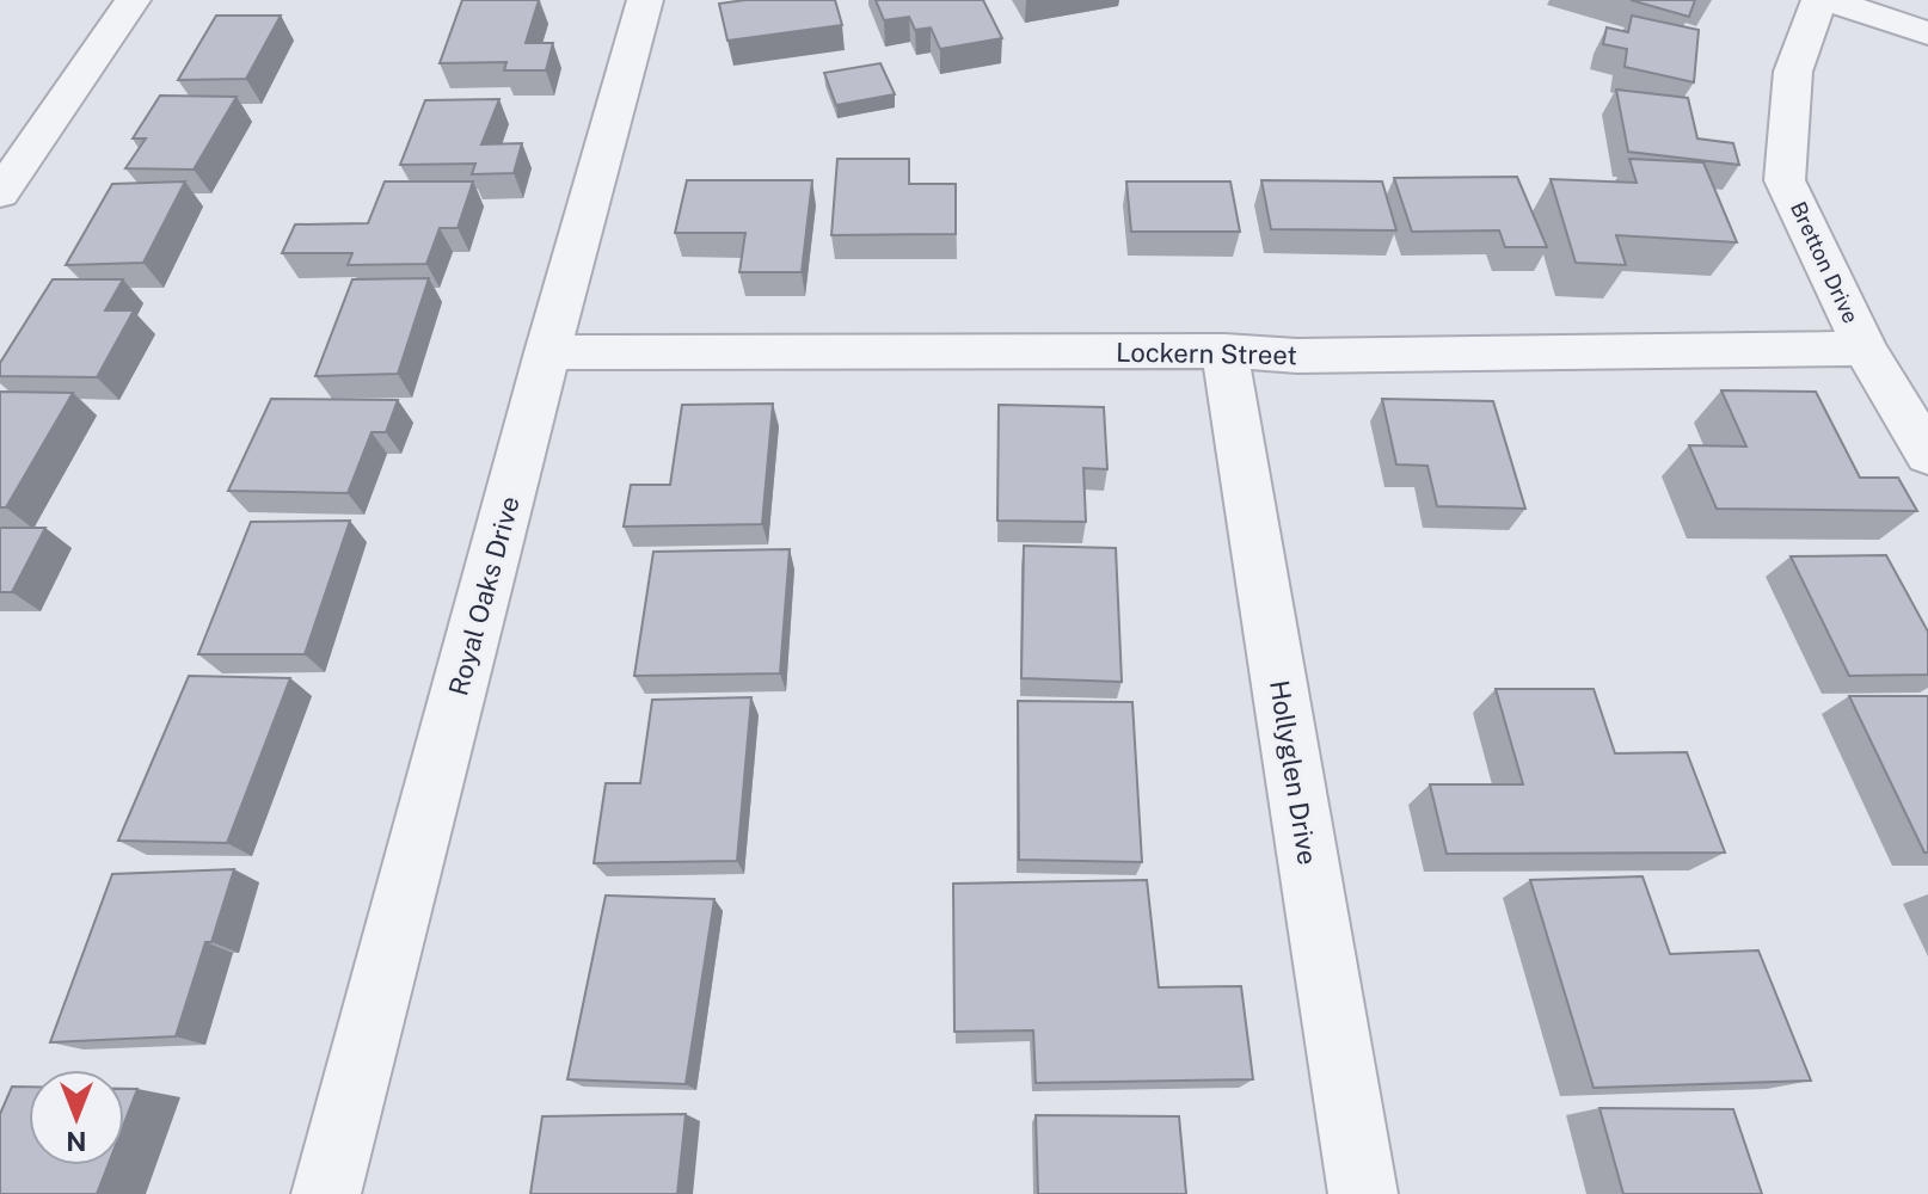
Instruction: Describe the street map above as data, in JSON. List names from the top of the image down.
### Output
{
  "streets": {
    "street": [
      "Bretton Drive",
      "Lockern Street",
      "Royal Oaks Drive",
      "Hollyglen Drive"
    ]
  },
  "crossings": [
    ["Bretton Drive", "Lockern Street"],
    ["Lockern Street", "Royal Oaks Drive"],
    ["Lockern Street", "Hollyglen Drive"]
  ],
  "north": "bottom"
}
